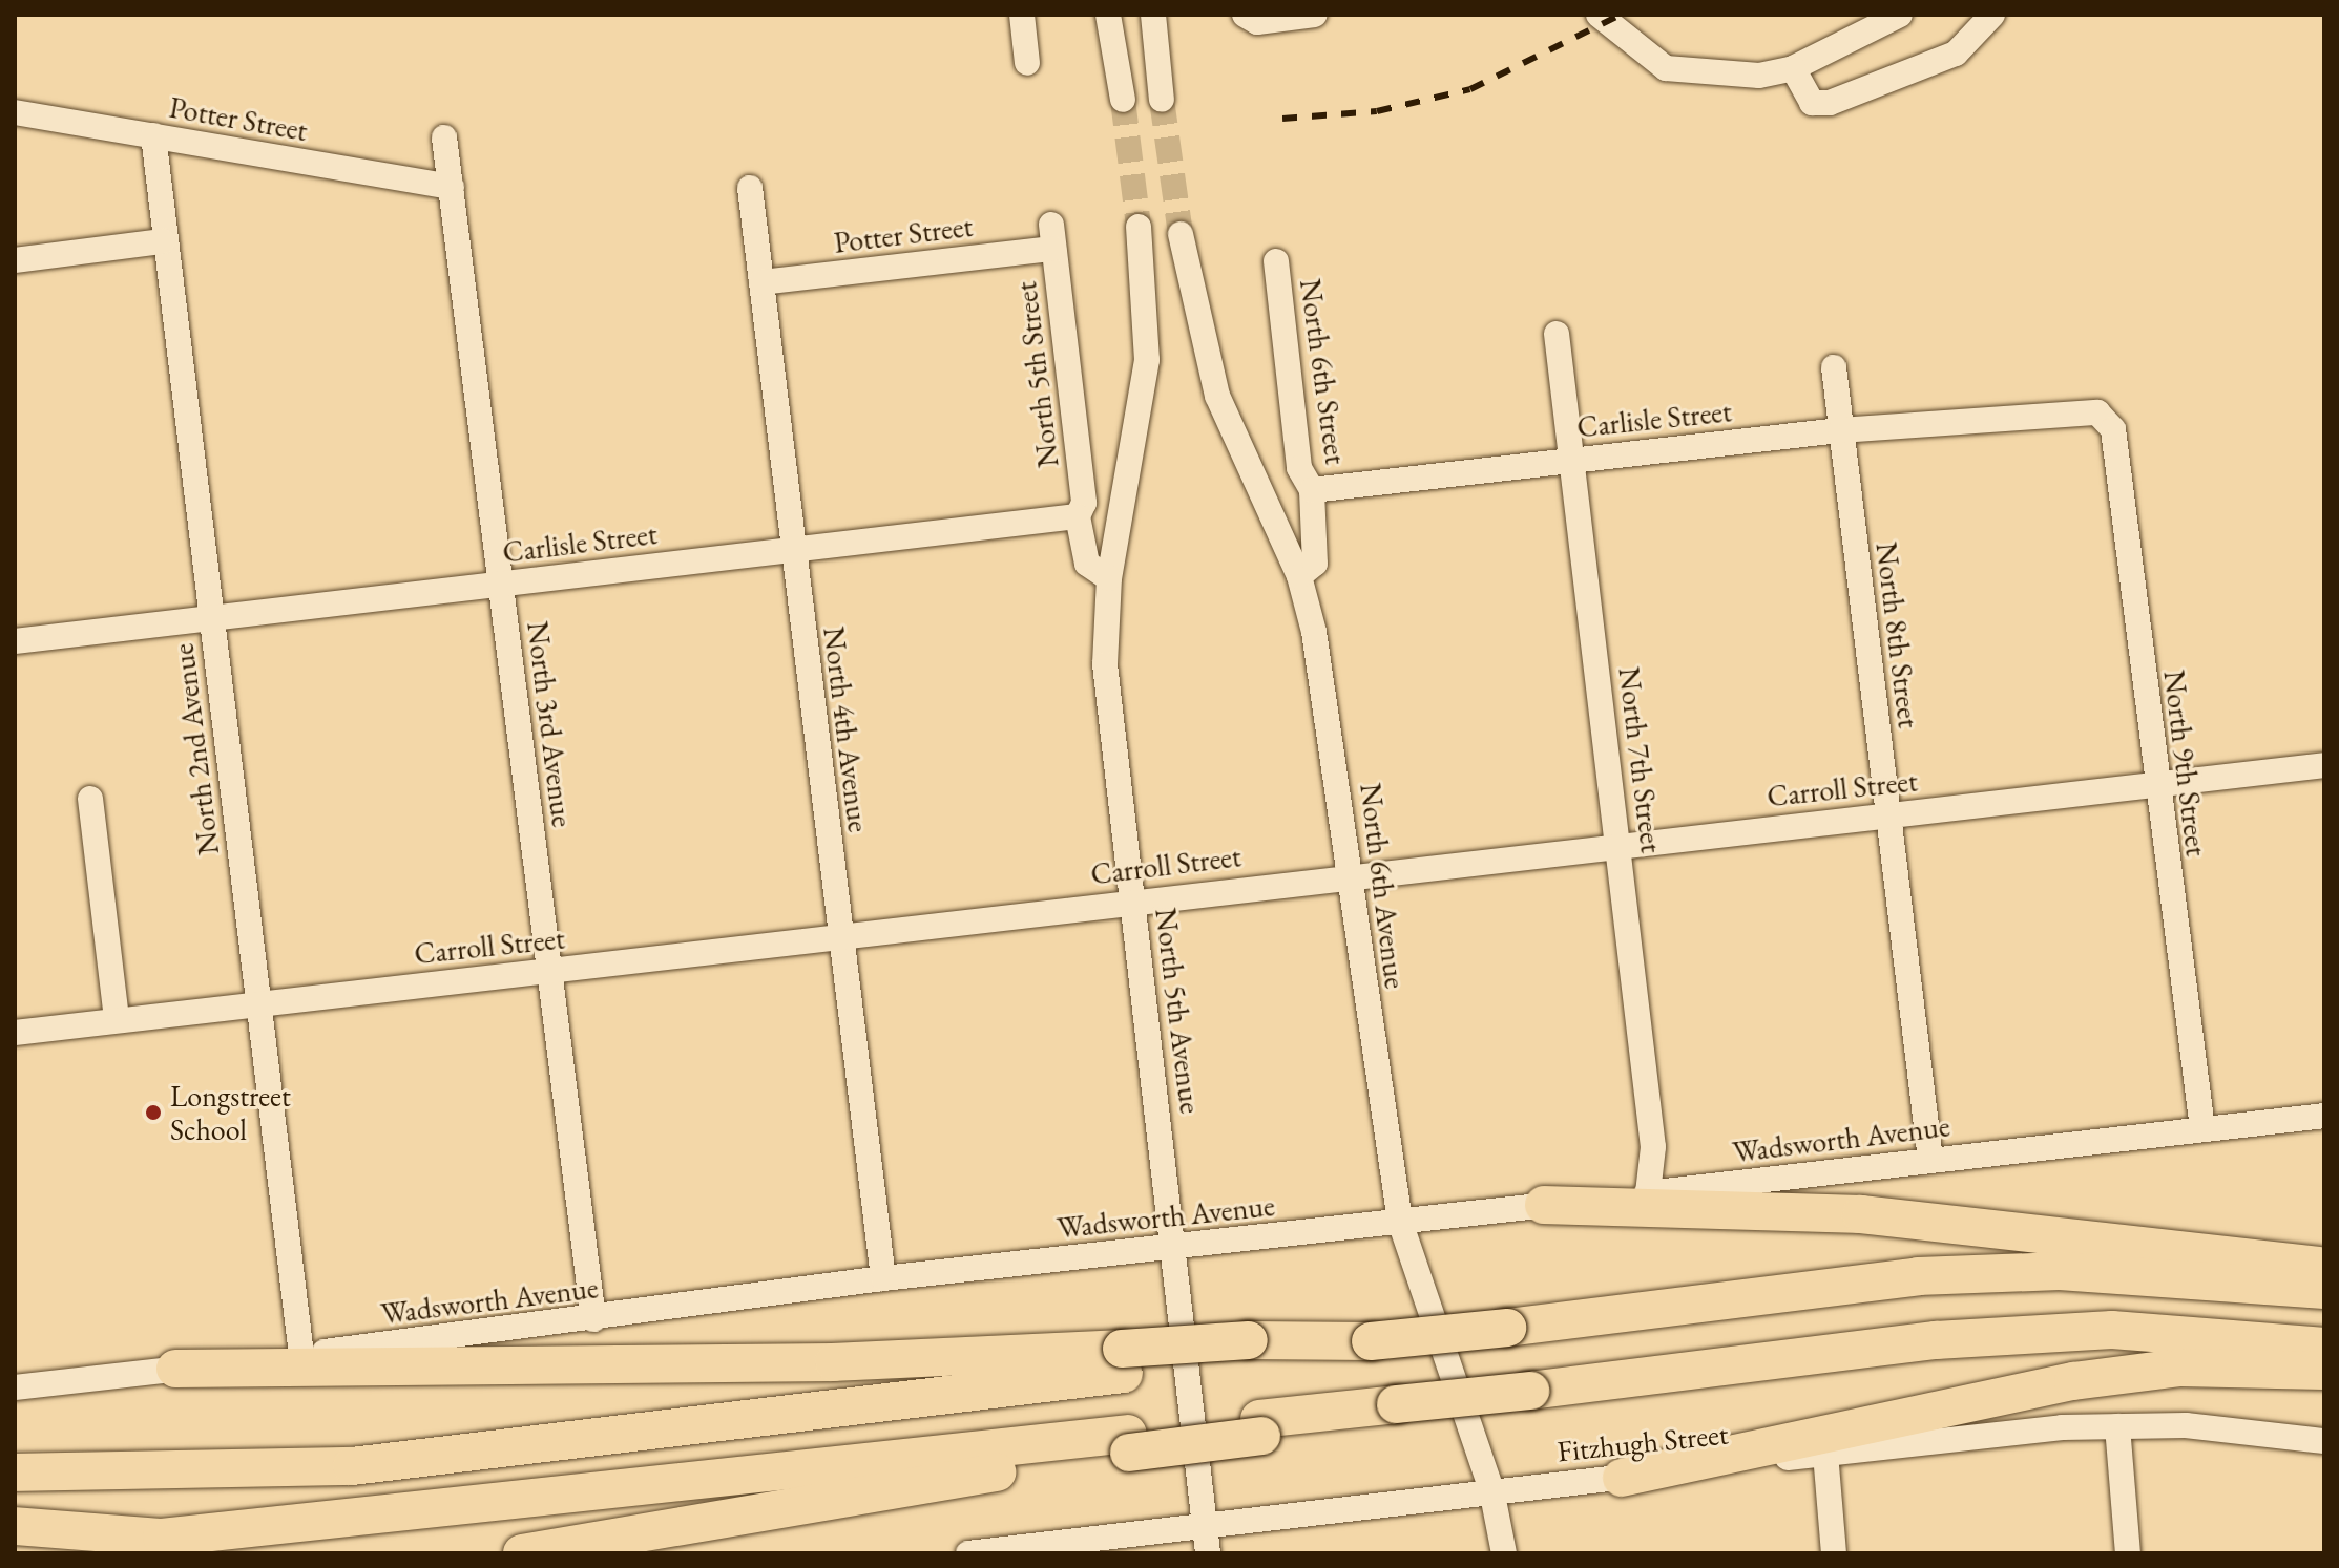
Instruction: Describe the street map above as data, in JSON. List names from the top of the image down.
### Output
{
  "streets": {
    "street": [
      "Potter Street",
      "North 6th Street",
      "North 5th Street",
      "Carlisle Street",
      "North 8th Street",
      "North 3rd Avenue",
      "North 4th Avenue",
      "North 2nd Avenue",
      "North 7th Street",
      "North 9th Street",
      "Carroll Street",
      "North 6th Avenue",
      "North 5th Avenue",
      "Wadsworth Avenue",
      "Fitzhugh Street"
    ]
  },
  "crossings": [
    ["Potter Street", "North 5th Street"],
    ["Potter Street", "North 3rd Avenue"],
    ["Potter Street", "North 4th Avenue"],
    ["Potter Street", "North 2nd Avenue"],
    ["North 6th Street", "Carlisle Street"],
    ["North 5th Street", "Carlisle Street"],
    ["Carlisle Street", "North 8th Street"],
    ["Carlisle Street", "North 3rd Avenue"],
    ["Carlisle Street", "North 4th Avenue"],
    ["Carlisle Street", "North 2nd Avenue"],
    ["Carlisle Street", "North 7th Street"],
    ["Carlisle Street", "North 9th Street"],
    ["North 8th Street", "Carroll Street"],
    ["North 8th Street", "Wadsworth Avenue"],
    ["North 3rd Avenue", "Carroll Street"],
    ["North 3rd Avenue", "Wadsworth Avenue"],
    ["North 4th Avenue", "Carroll Street"],
    ["North 4th Avenue", "Wadsworth Avenue"],
    ["North 2nd Avenue", "Carroll Street"],
    ["North 2nd Avenue", "Wadsworth Avenue"],
    ["North 7th Street", "Carroll Street"],
    ["North 7th Street", "Wadsworth Avenue"],
    ["North 9th Street", "Carroll Street"],
    ["North 9th Street", "Wadsworth Avenue"],
    ["Carroll Street", "North 6th Avenue"],
    ["Carroll Street", "North 5th Avenue"],
    ["North 6th Avenue", "Wadsworth Avenue"],
    ["North 6th Avenue", "Fitzhugh Street"],
    ["North 5th Avenue", "Wadsworth Avenue"],
    ["North 5th Avenue", "Fitzhugh Street"]
  ],
  "places": ["Longstreet School"]
}
